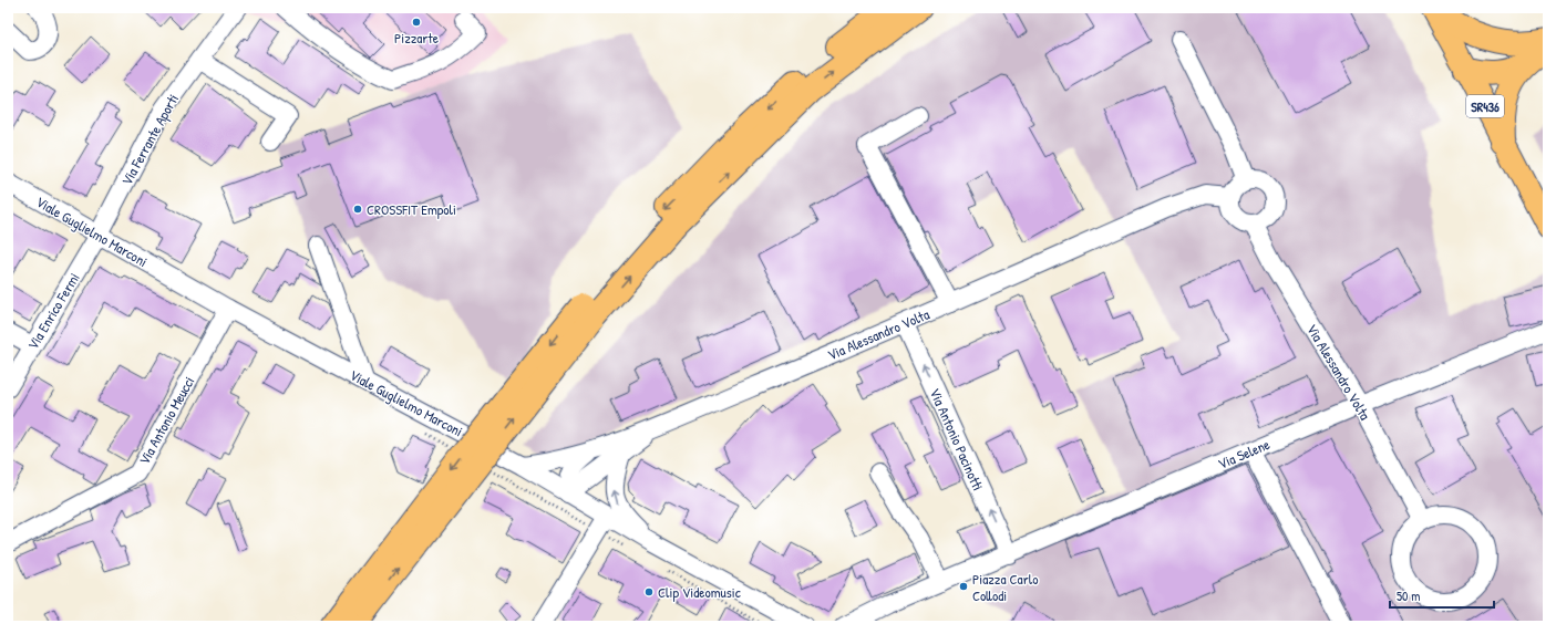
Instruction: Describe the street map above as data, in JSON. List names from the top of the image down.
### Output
{
  "streets": {
    "main road": ["SR436"],
    "street": [
      "Via Ferrante Aporti",
      "Viale Guglielmo Marconi",
      "Via Enrico Fermi",
      "Via Alessandro Volta",
      "Via Antonio Meucci",
      "Via Antonio Pacinotti",
      "Via Selene"
    ]
  },
  "crossings": [
    ["Via Ferrante Aporti", "Viale Guglielmo Marconi"],
    ["Via Ferrante Aporti", "Via Enrico Fermi"],
    ["Viale Guglielmo Marconi", "Via Enrico Fermi"],
    ["Viale Guglielmo Marconi", "Via Alessandro Volta"],
    ["Viale Guglielmo Marconi", "Via Antonio Meucci"],
    ["Via Alessandro Volta", "Via Antonio Pacinotti"],
    ["Via Alessandro Volta", "Via Selene"],
    ["Via Antonio Pacinotti", "Via Selene"]
  ],
  "places": [
    "Pizzarte",
    "CROSSFIT Empoli",
    "Piazza Carlo Collodi",
    "Clip Videomusic"
  ],
  "scale_bar": "50 m"
}
